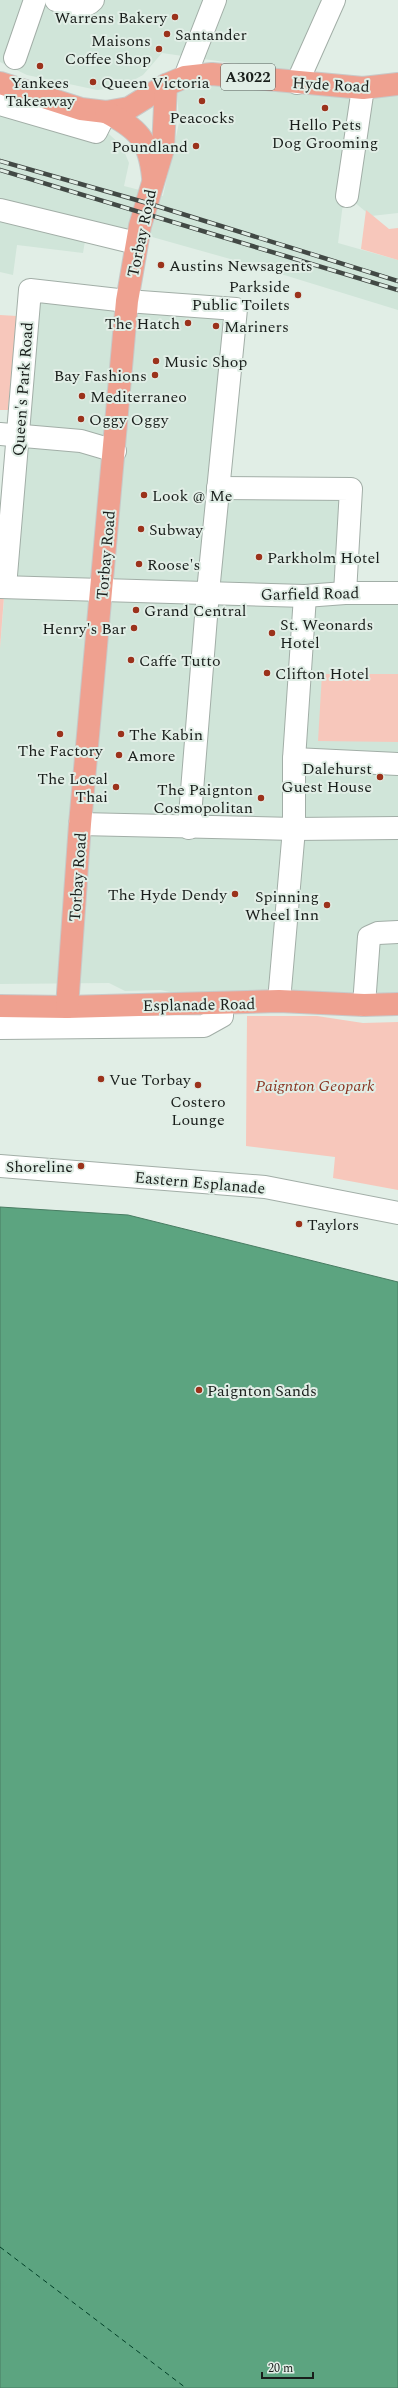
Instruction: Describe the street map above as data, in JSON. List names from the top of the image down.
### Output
{
  "streets": {
    "main road": [
      "A3022",
      "Hyde Road",
      "Torbay Road",
      "Esplanade Road"
    ],
    "street": ["Queen's Park Road", "Garfield Road", "Eastern Esplanade"]
  },
  "crossings": [
    ["A3022", "Hyde Road"],
    ["A3022", "Torbay Road"],
    ["Hyde Road", "Torbay Road"],
    ["Torbay Road", "Queen's Park Road"],
    ["Torbay Road", "Garfield Road"],
    ["Torbay Road", "Esplanade Road"],
    ["Queen's Park Road", "Garfield Road"]
  ],
  "parks": ["Paignton Geopark"],
  "places": [
    "Warrens Bakery",
    "Santander",
    "Maisons Coffee Shop",
    "Yankees Takeaway",
    "Queen Victoria",
    "Peacocks",
    "Hello Pets Dog Grooming",
    "Poundland",
    "Austins Newsagents",
    "Parkside Public Toilets",
    "The Hatch",
    "Mariners",
    "Music Shop",
    "Bay Fashions",
    "Mediterraneo",
    "Oggy Oggy",
    "Look @ Me",
    "Subway",
    "Parkholm Hotel",
    "Roose's",
    "Grand Central",
    "Henry's Bar",
    "St. Weonards Hotel",
    "Caffe Tutto",
    "Clifton Hotel",
    "The Factory",
    "The Kabin",
    "Amore",
    "Dalehurst Guest House",
    "The Local Thai",
    "The Paignton Cosmopolitan",
    "The Hyde Dendy",
    "Spinning Wheel Inn",
    "Vue Torbay",
    "Costero Lounge",
    "Shoreline",
    "Taylors",
    "Paignton Sands"
  ],
  "scale_bar": "20 m"
}
